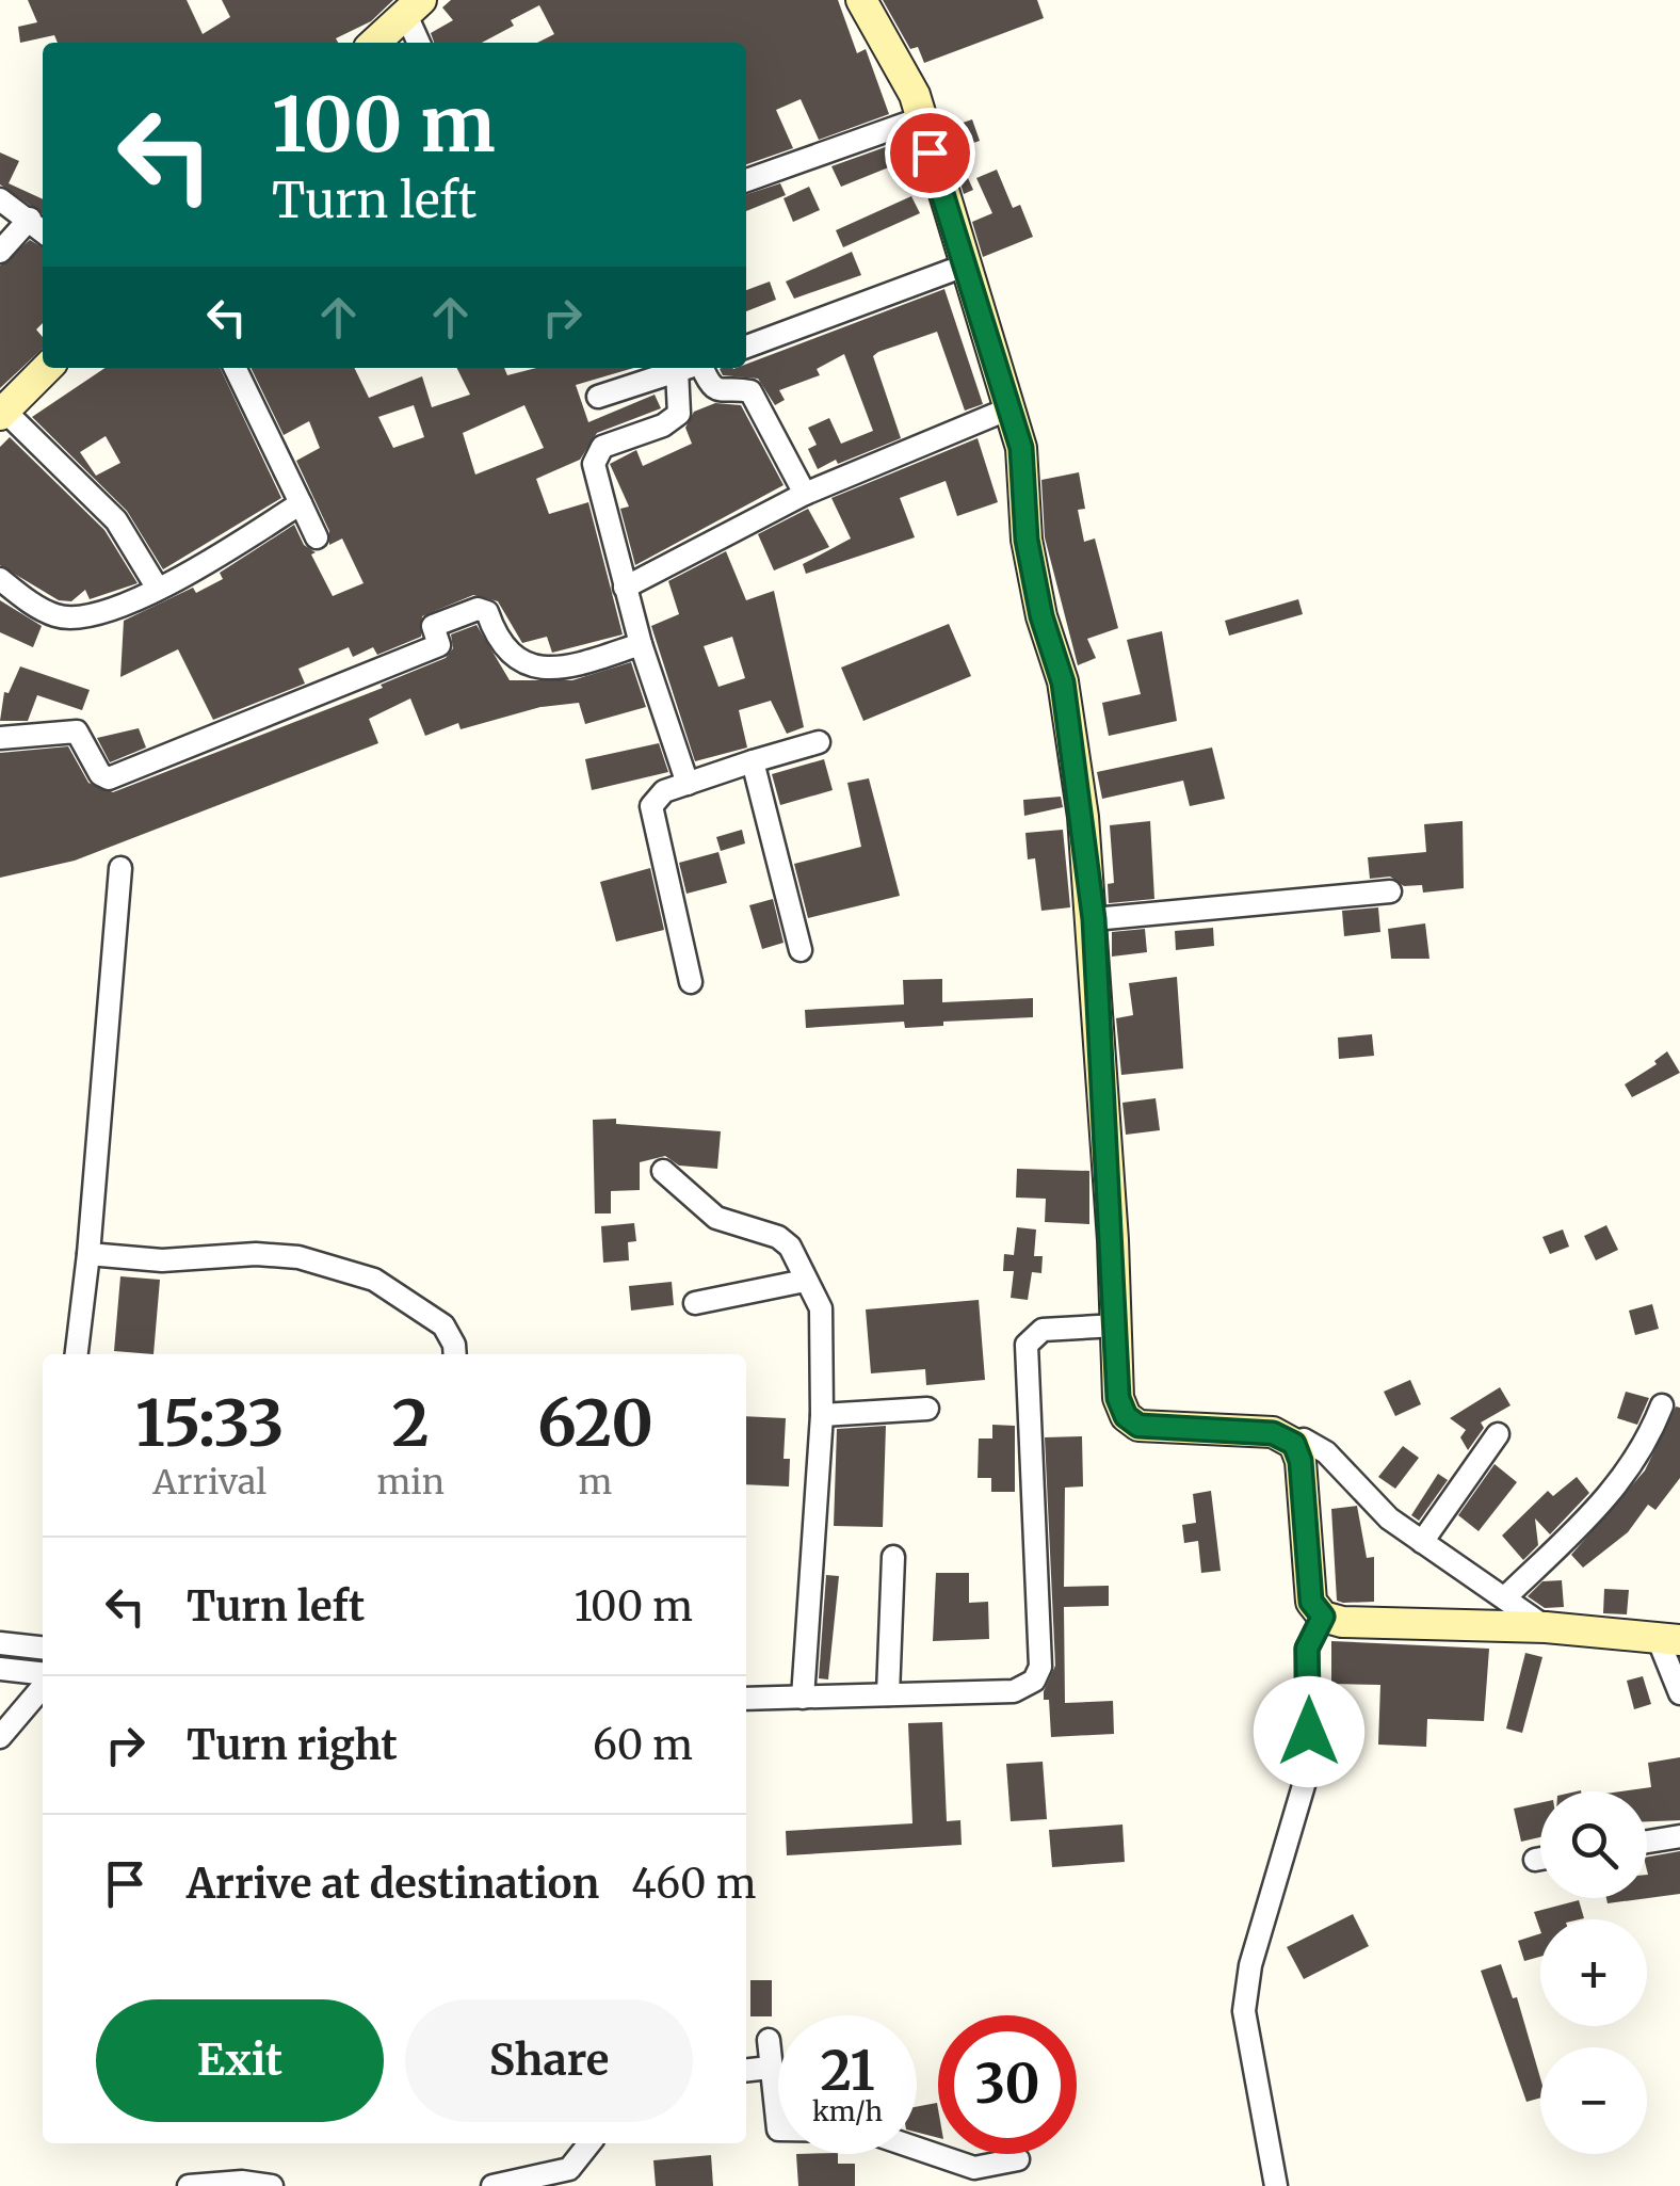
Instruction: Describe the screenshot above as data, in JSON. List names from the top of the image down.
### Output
{
  "page": {
    "turn": ["100 m", "Turn left"],
    "eta": [
      "15:33",
      "Arrival",
      "2",
      "min",
      "620",
      "m"
    ],
    "list": [
      {
        "name": "Turn left",
        "value": "100 m"
      },
      {
        "name": "Turn right",
        "value": "60 m"
      },
      {
        "name": "Arrive at destination",
        "value": "460 m"
      }
    ],
    "map_buttons": ["+", "−"],
    "buttons": ["Exit", "Share"],
    "speed": "21 km/h",
    "limit": "30"
  }
}
